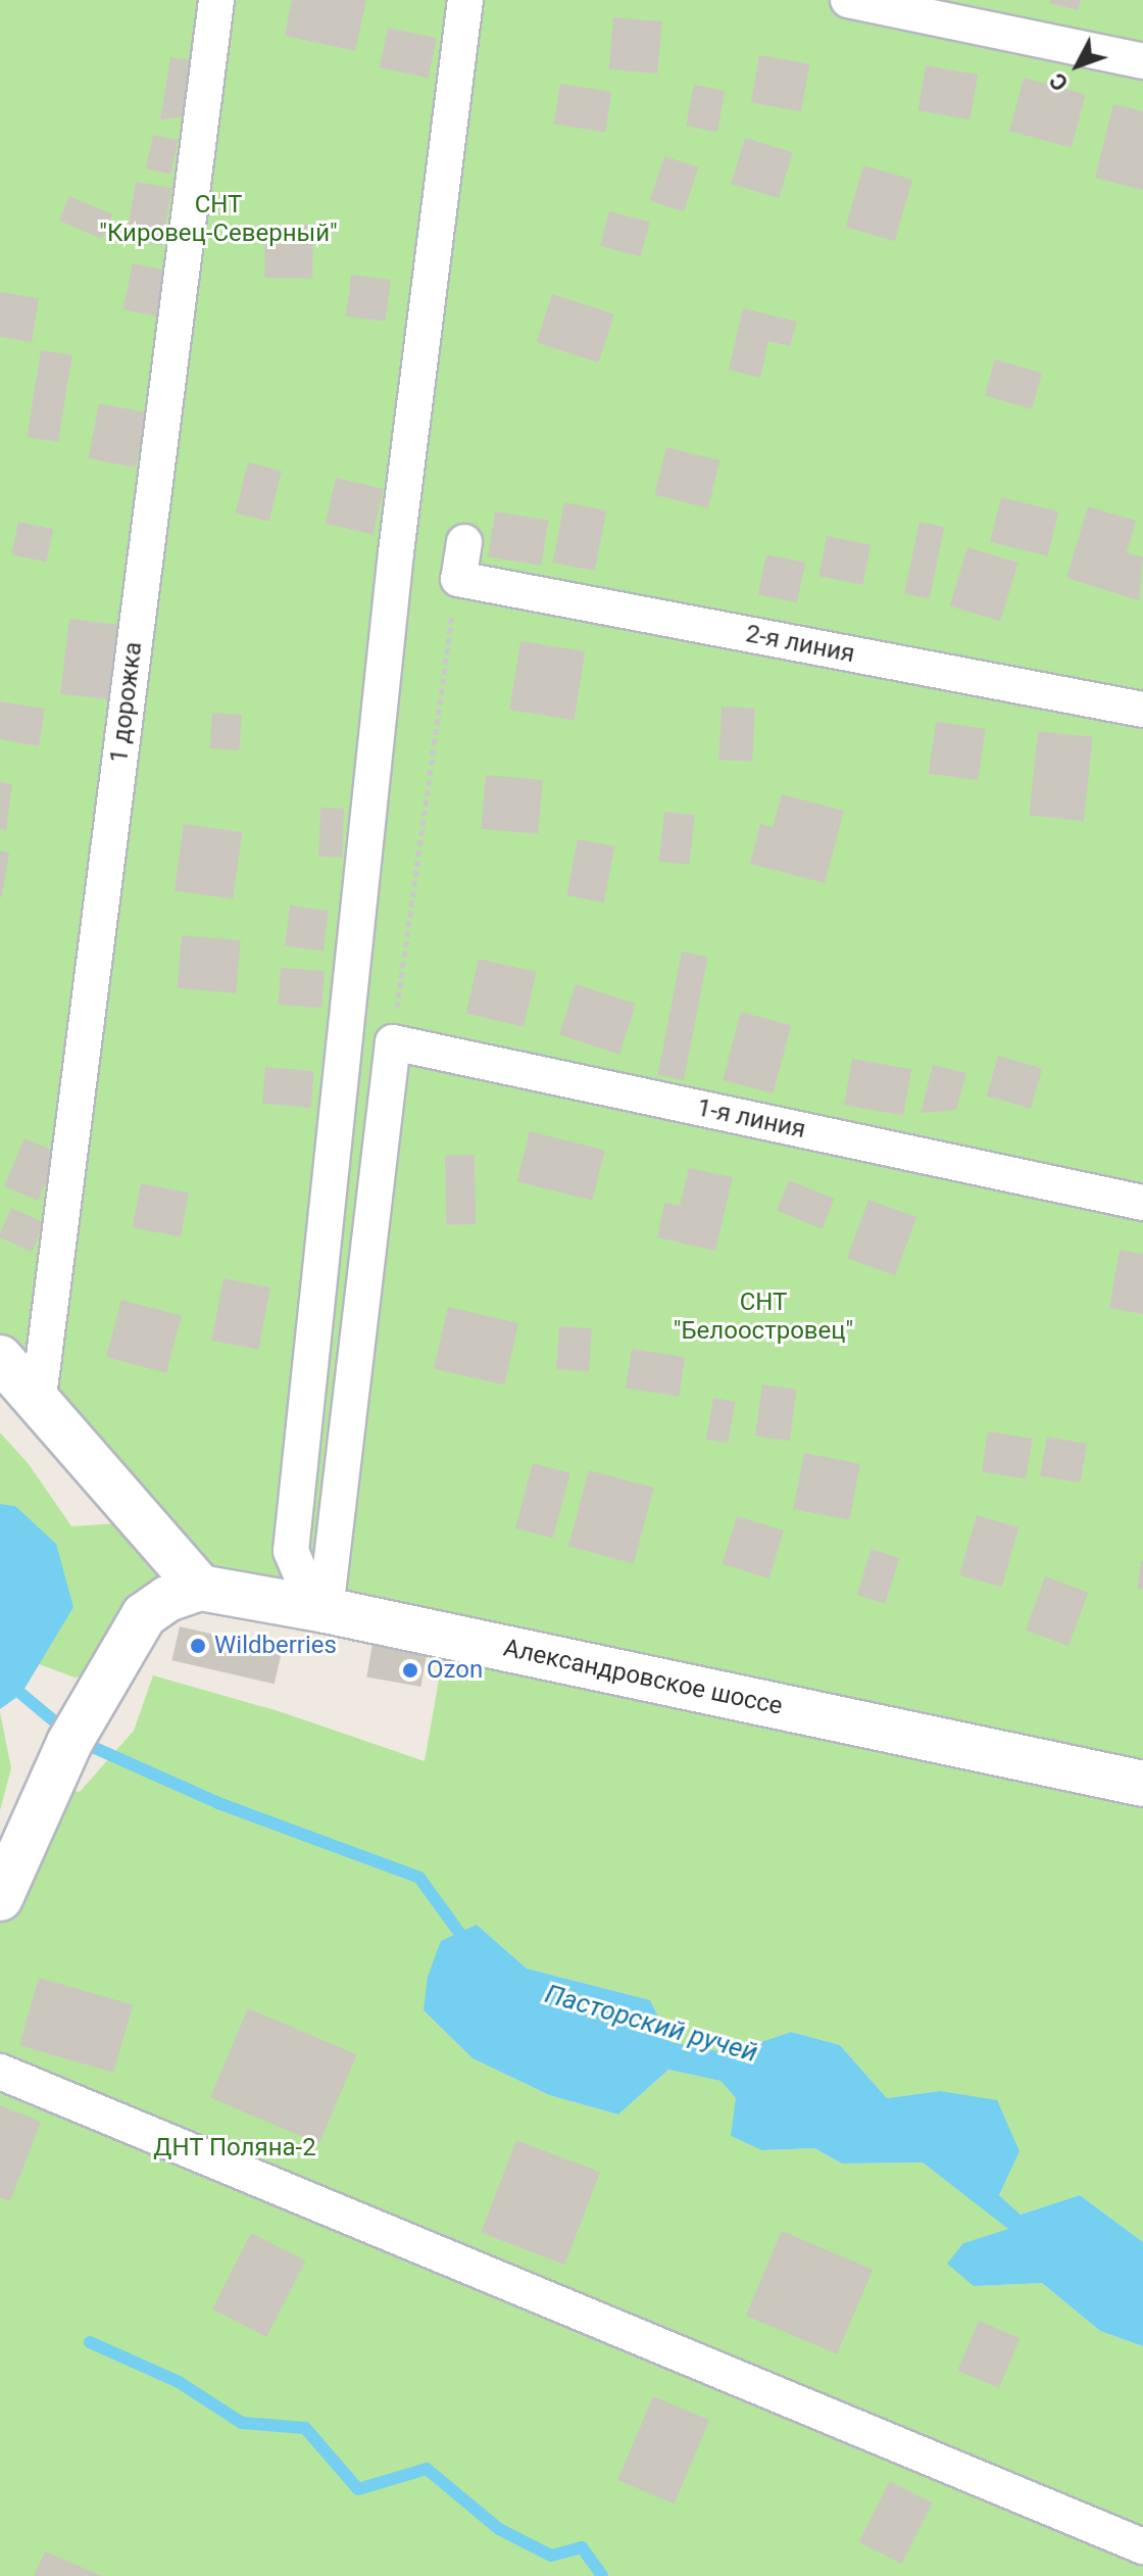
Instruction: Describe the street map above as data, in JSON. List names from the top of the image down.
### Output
{
  "streets": {
    "street": [
      "2-я линия",
      "1 дорожка",
      "1-я линия",
      "Александровское шоссе"
    ]
  },
  "water": ["Пасторский ручей"],
  "parks": ["СНТ \"Кировец-Северный\"", "СНТ \"Белоостровец\"", "ДНТ Поляна-2"],
  "places": ["Wildberries", "Ozon"],
  "north": "bottom left"
}
